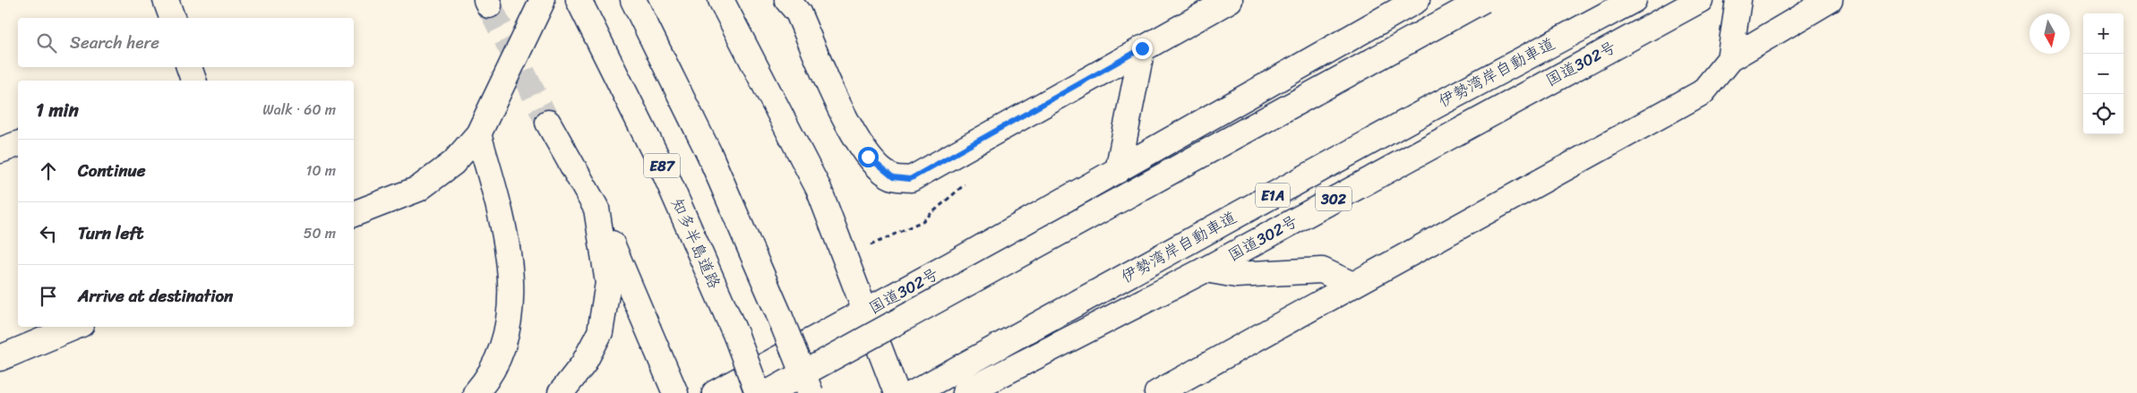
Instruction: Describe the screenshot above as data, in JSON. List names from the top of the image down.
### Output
{
  "streets": {
    "main road": [
      "国道302号",
      "伊勢湾岸自動車道",
      "E87",
      "E1A",
      "302",
      "知多半島道路"
    ]
  },
  "north": "bottom",
  "page": {
    "map_buttons": ["+", "−"],
    "search": "Search here",
    "heading": ["1 min", "Walk · 60 m"],
    "list": [
      ["Continue", "10 m"],
      ["Turn left", "50 m"],
      "Arrive at destination"
    ]
  }
}
